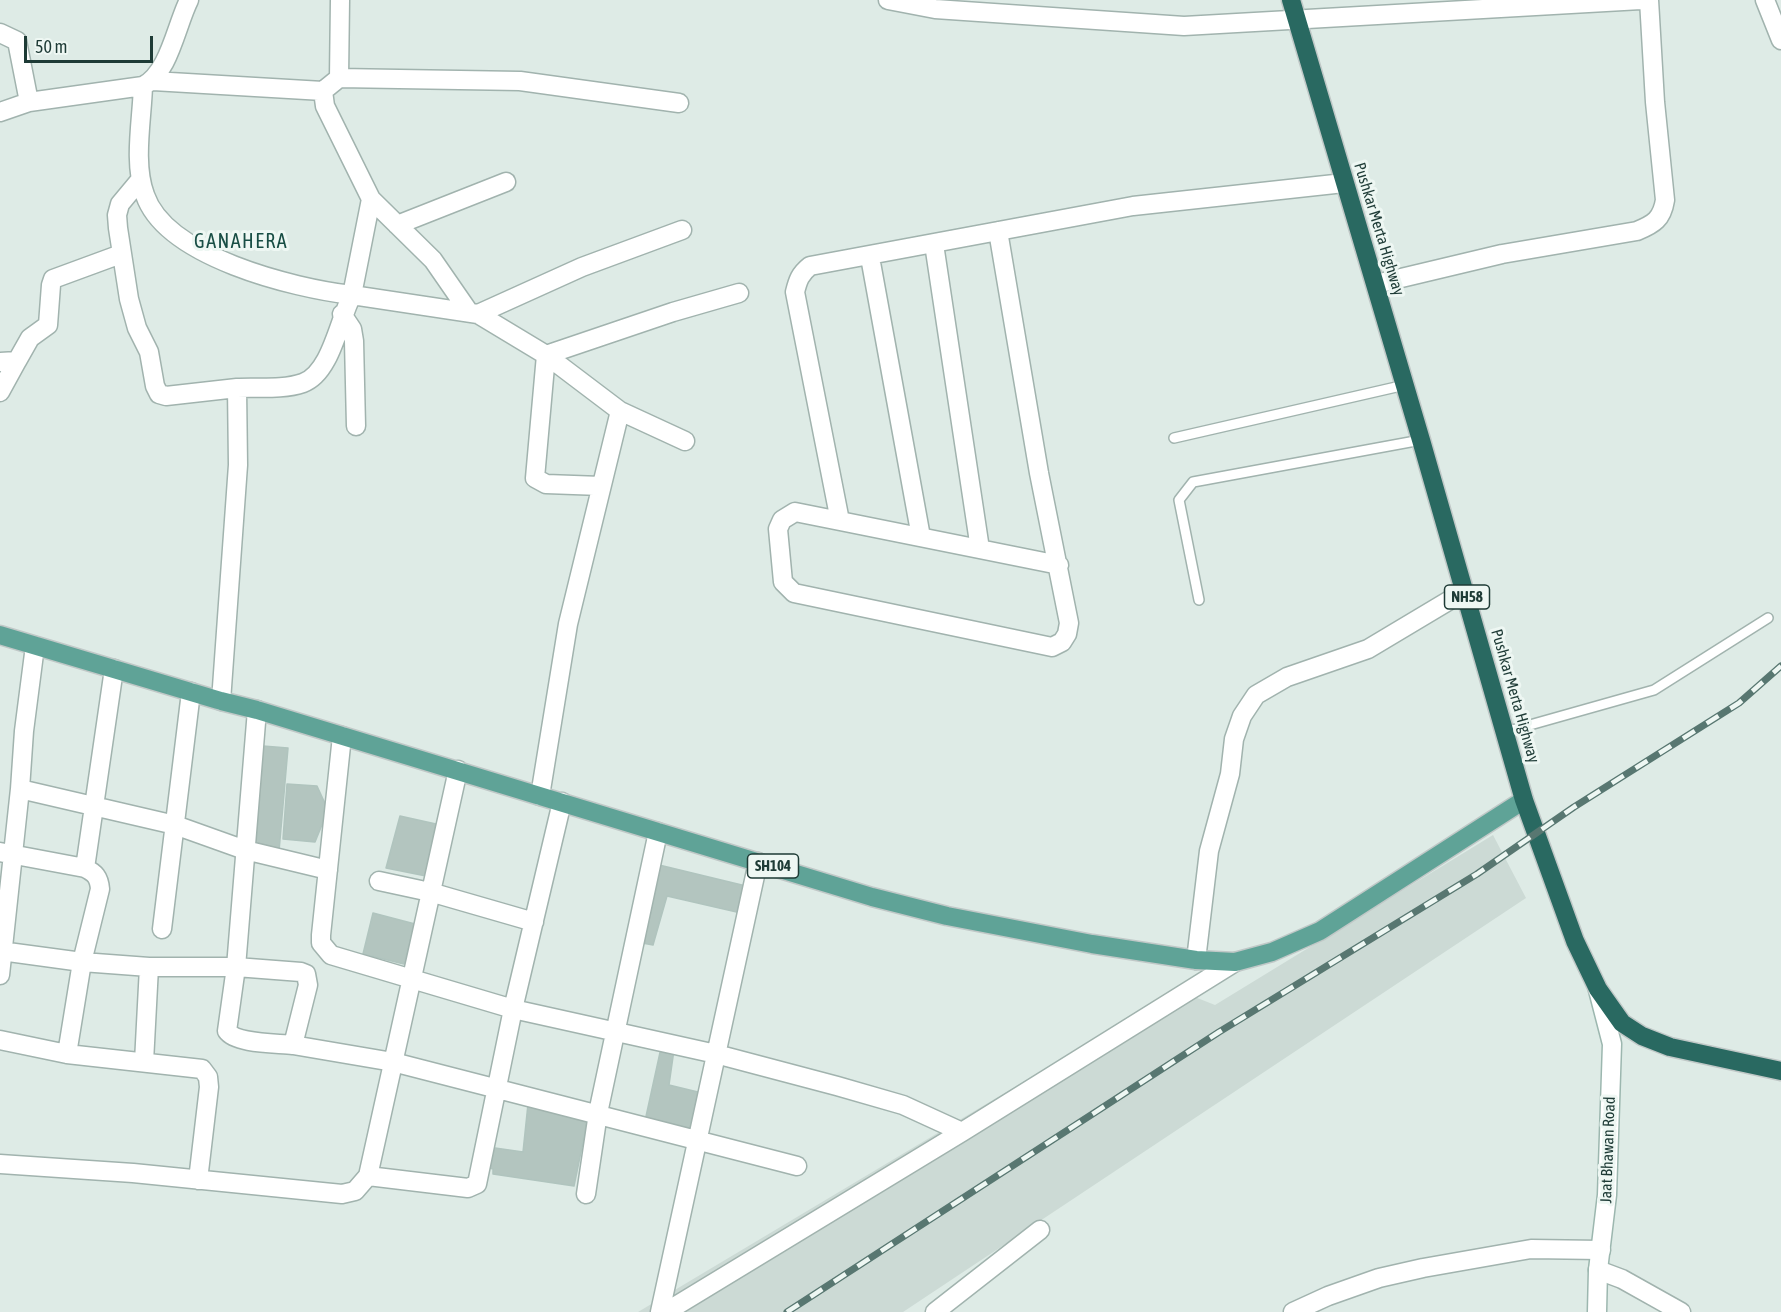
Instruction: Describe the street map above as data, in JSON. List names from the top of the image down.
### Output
{
  "streets": {
    "highway": ["Pushkar Merta Highway", "NH58"],
    "main road": ["SH104"],
    "street": ["Jaat Bhawan Road"]
  },
  "crossings": [
    ["Pushkar Merta Highway", "SH104"],
    ["Pushkar Merta Highway", "Jaat Bhawan Road"]
  ],
  "districts": ["GANAHERA"],
  "scale_bar": "50 m"
}
